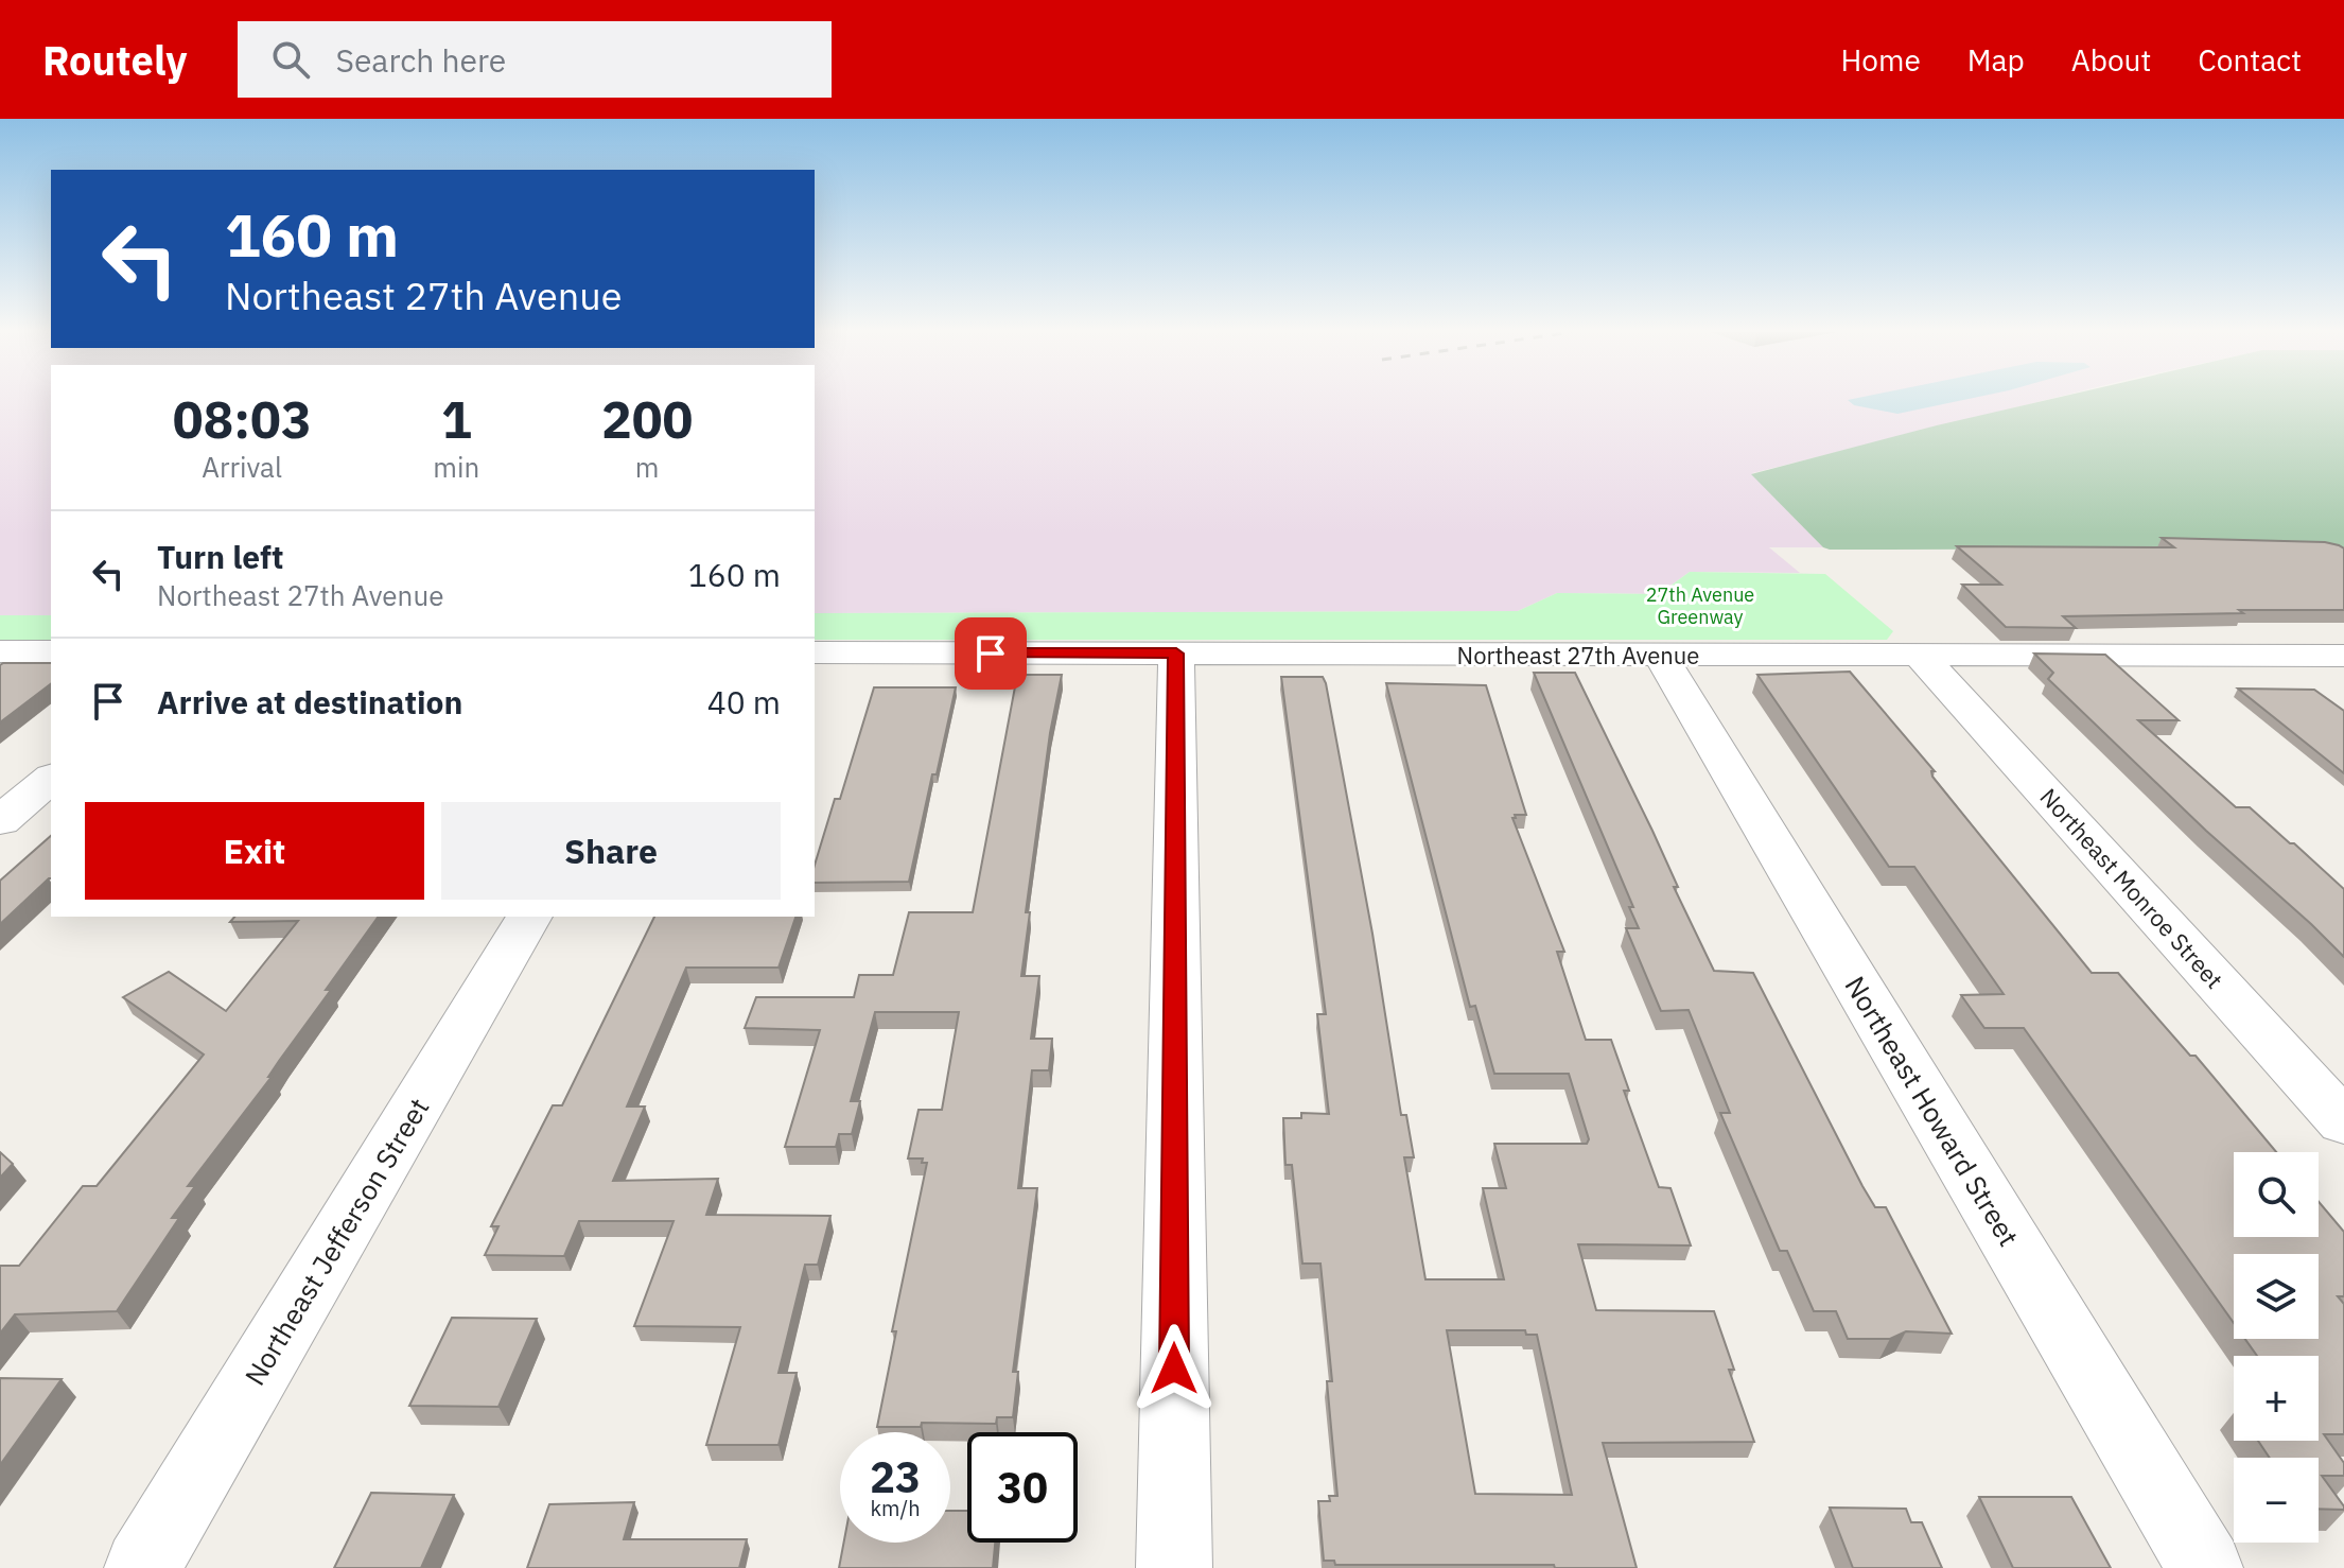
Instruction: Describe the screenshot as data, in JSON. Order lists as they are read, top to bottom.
{
  "streets": {
    "street": [
      "Northeast 27th Avenue",
      "Northeast Monroe Street",
      "Northeast Howard Street",
      "Northeast Jefferson Street"
    ]
  },
  "crossings": [
    ["Northeast 27th Avenue", "Northeast Monroe Street"],
    ["Northeast 27th Avenue", "Northeast Howard Street"]
  ],
  "parks": ["27th Avenue Greenway"],
  "page": {
    "header": "Routely",
    "search": "Search here",
    "nav": [
      "Home",
      "Map",
      "About",
      "Contact"
    ],
    "turn": ["160 m", "Northeast 27th Avenue"],
    "eta": [
      "08:03",
      "Arrival",
      "1",
      "min",
      "200",
      "m"
    ],
    "list": [
      {
        "name": "Turn left",
        "note": "Northeast 27th Avenue",
        "value": "160 m"
      },
      {
        "name": "Arrive at destination",
        "value": "40 m"
      }
    ],
    "buttons": ["Exit", "Share"],
    "map_buttons": ["+", "−"],
    "speed": "23 km/h",
    "limit": "30"
  }
}
